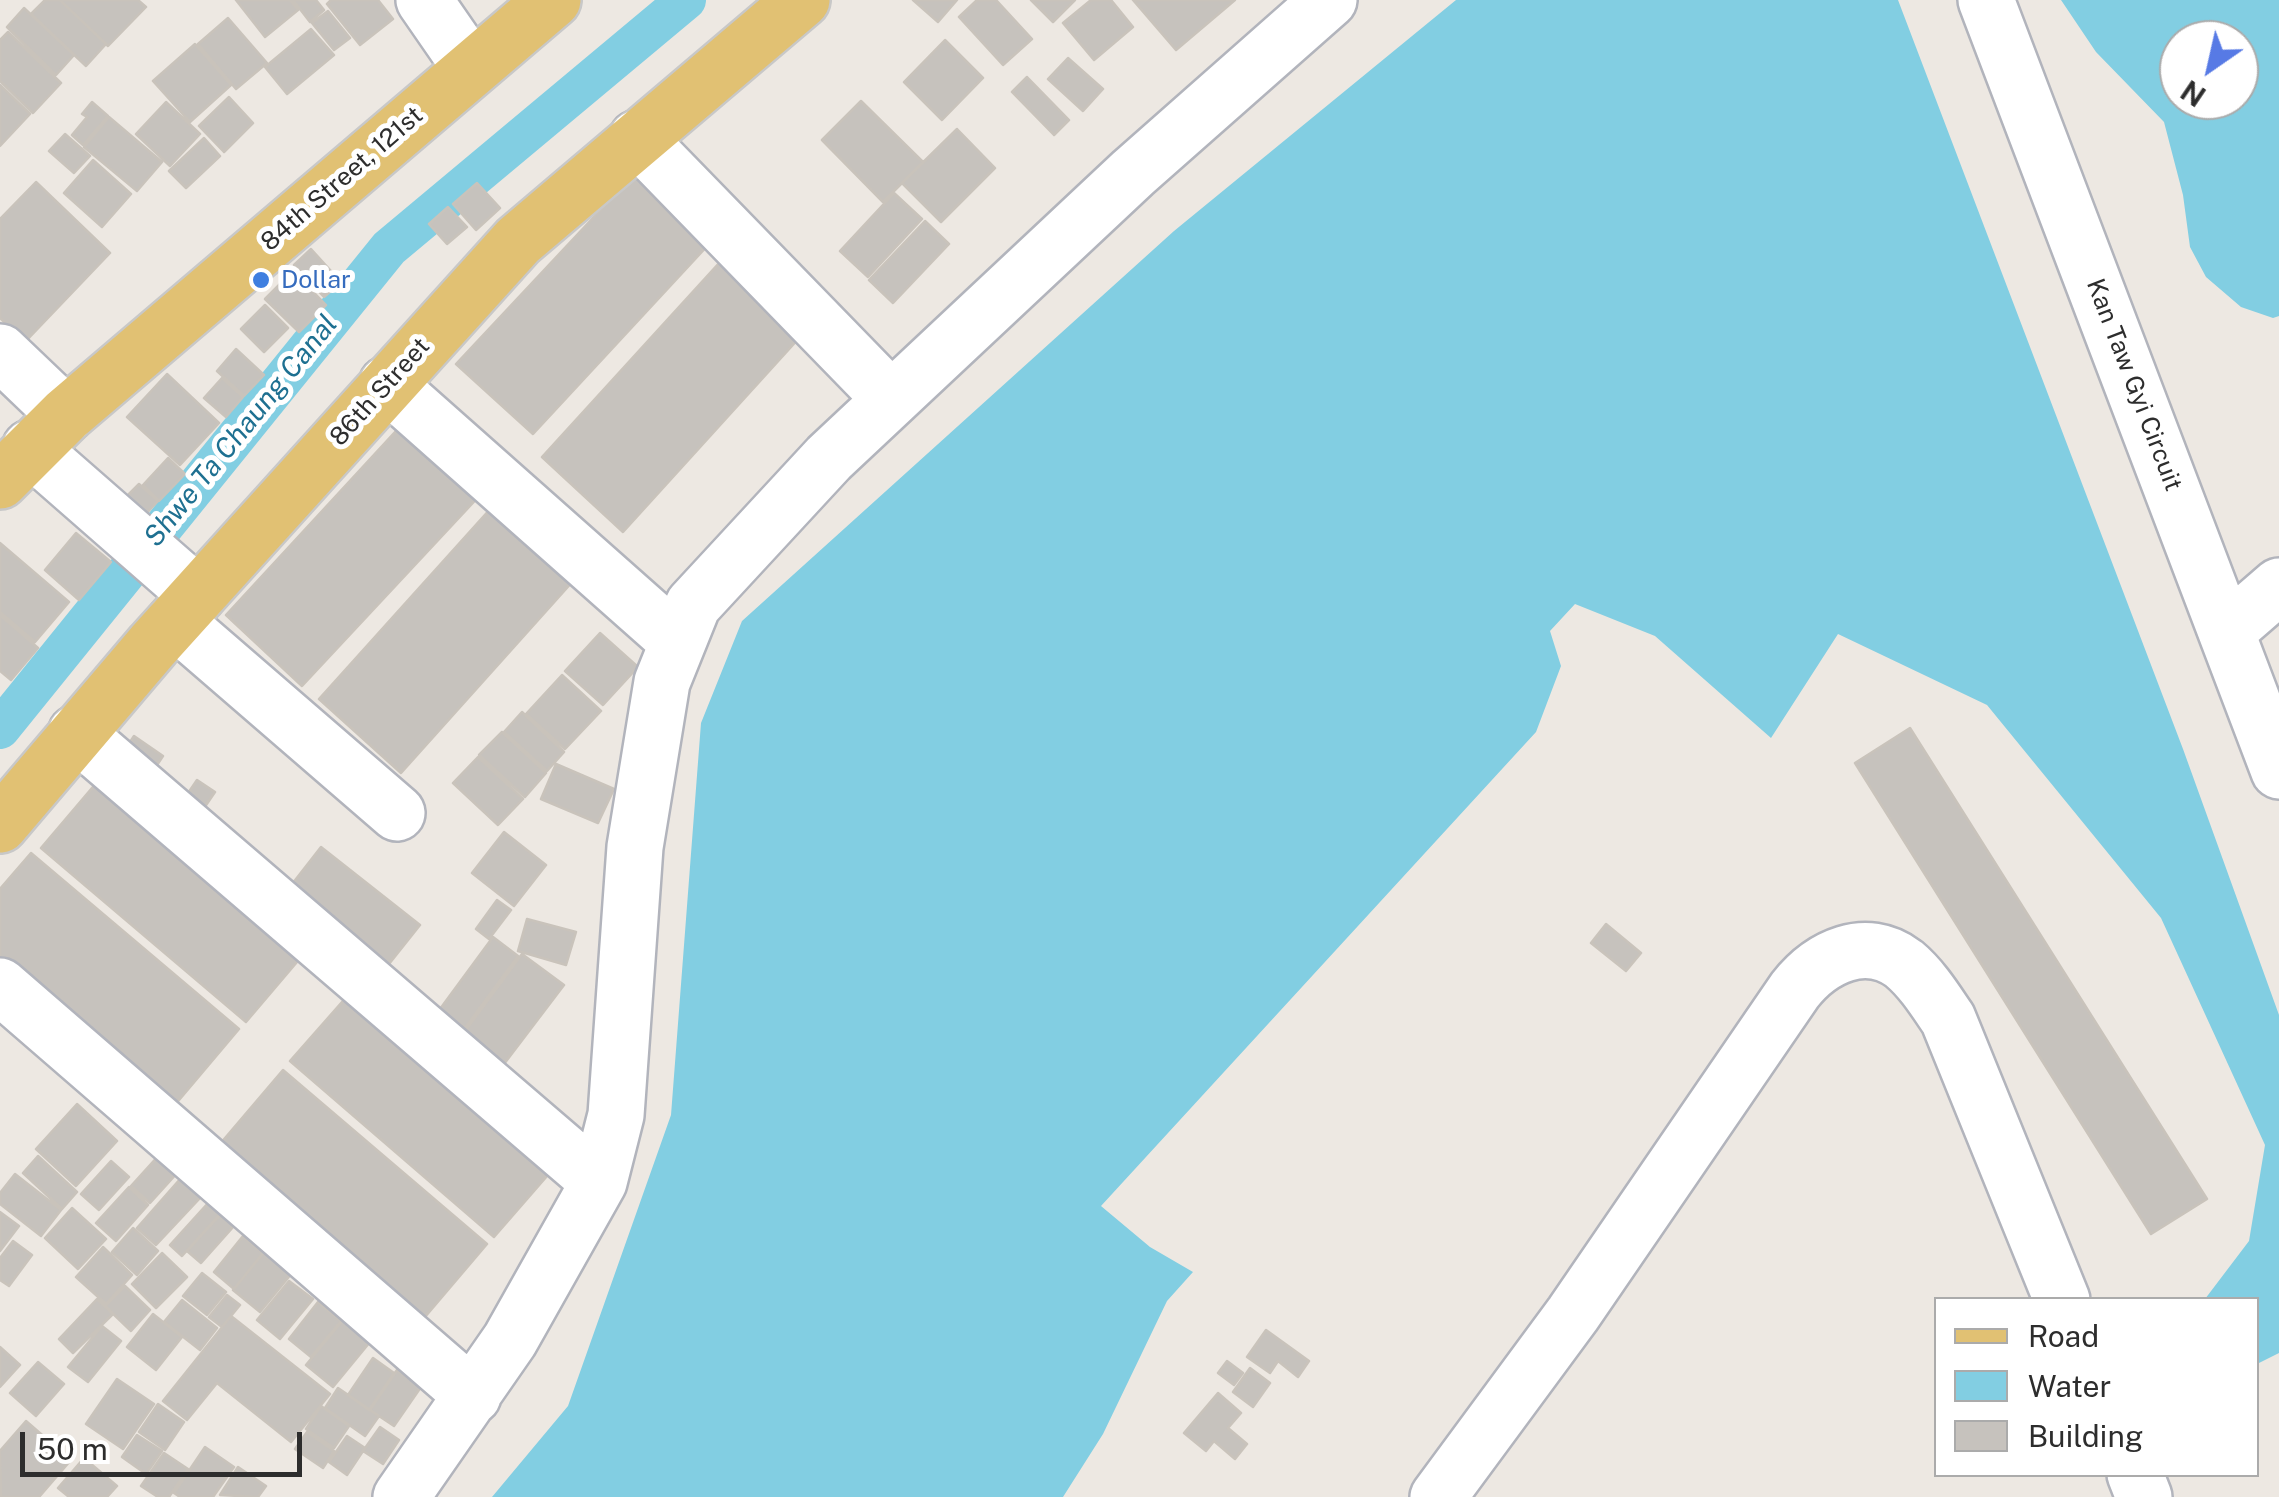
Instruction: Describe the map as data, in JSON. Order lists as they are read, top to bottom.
{
  "streets": {
    "main road": ["84th Street, 121st", "86th Street"],
    "street": ["Kan Taw Gyi Circuit"]
  },
  "water": ["Shwe Ta Chaung Canal"],
  "places": ["Dollar"],
  "legend": ["Road", "Water", "Building"],
  "scale_bar": "50 m",
  "north": "bottom left"
}
